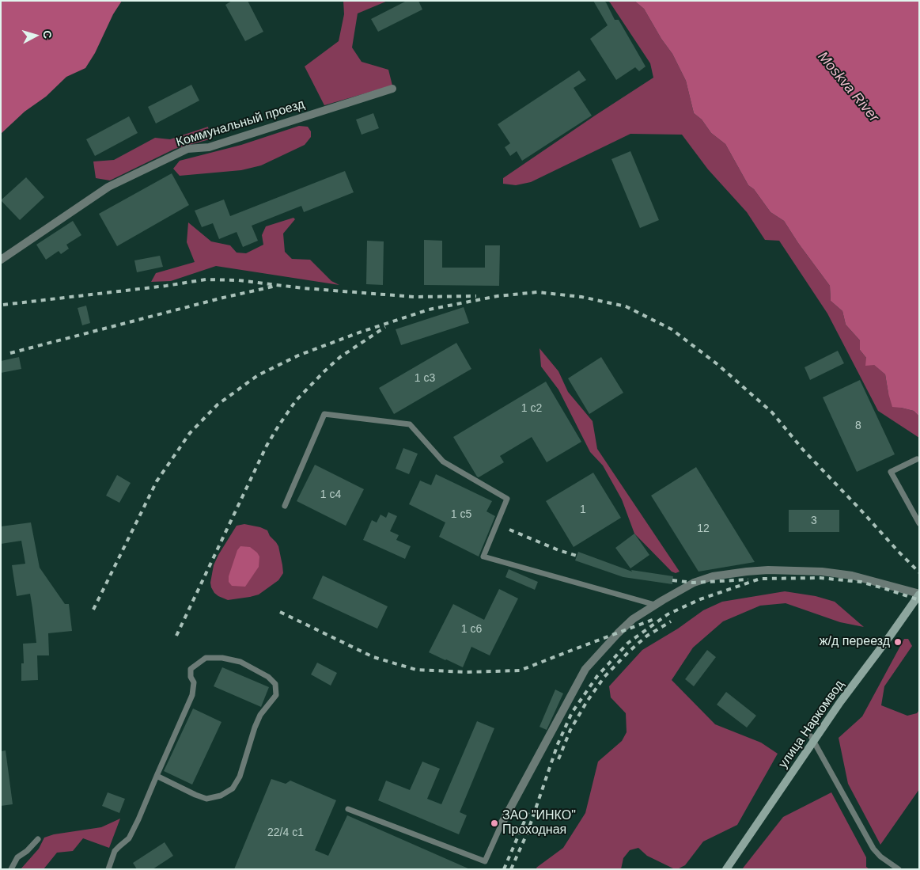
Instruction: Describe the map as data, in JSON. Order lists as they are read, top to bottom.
{
  "streets": {
    "street": ["Коммунальный проезд", "улица Наркомвод"]
  },
  "water": ["Moskva River"],
  "places": ["ж/д переезд", "ЗАО \"ИНКО\" Проходная"],
  "house_numbers": [
    "1 с3",
    "1 с2",
    "8",
    "1 с4",
    "1",
    "1 с5",
    "3",
    "12",
    "1 с6",
    "22/4 с1"
  ],
  "north": "right"
}
